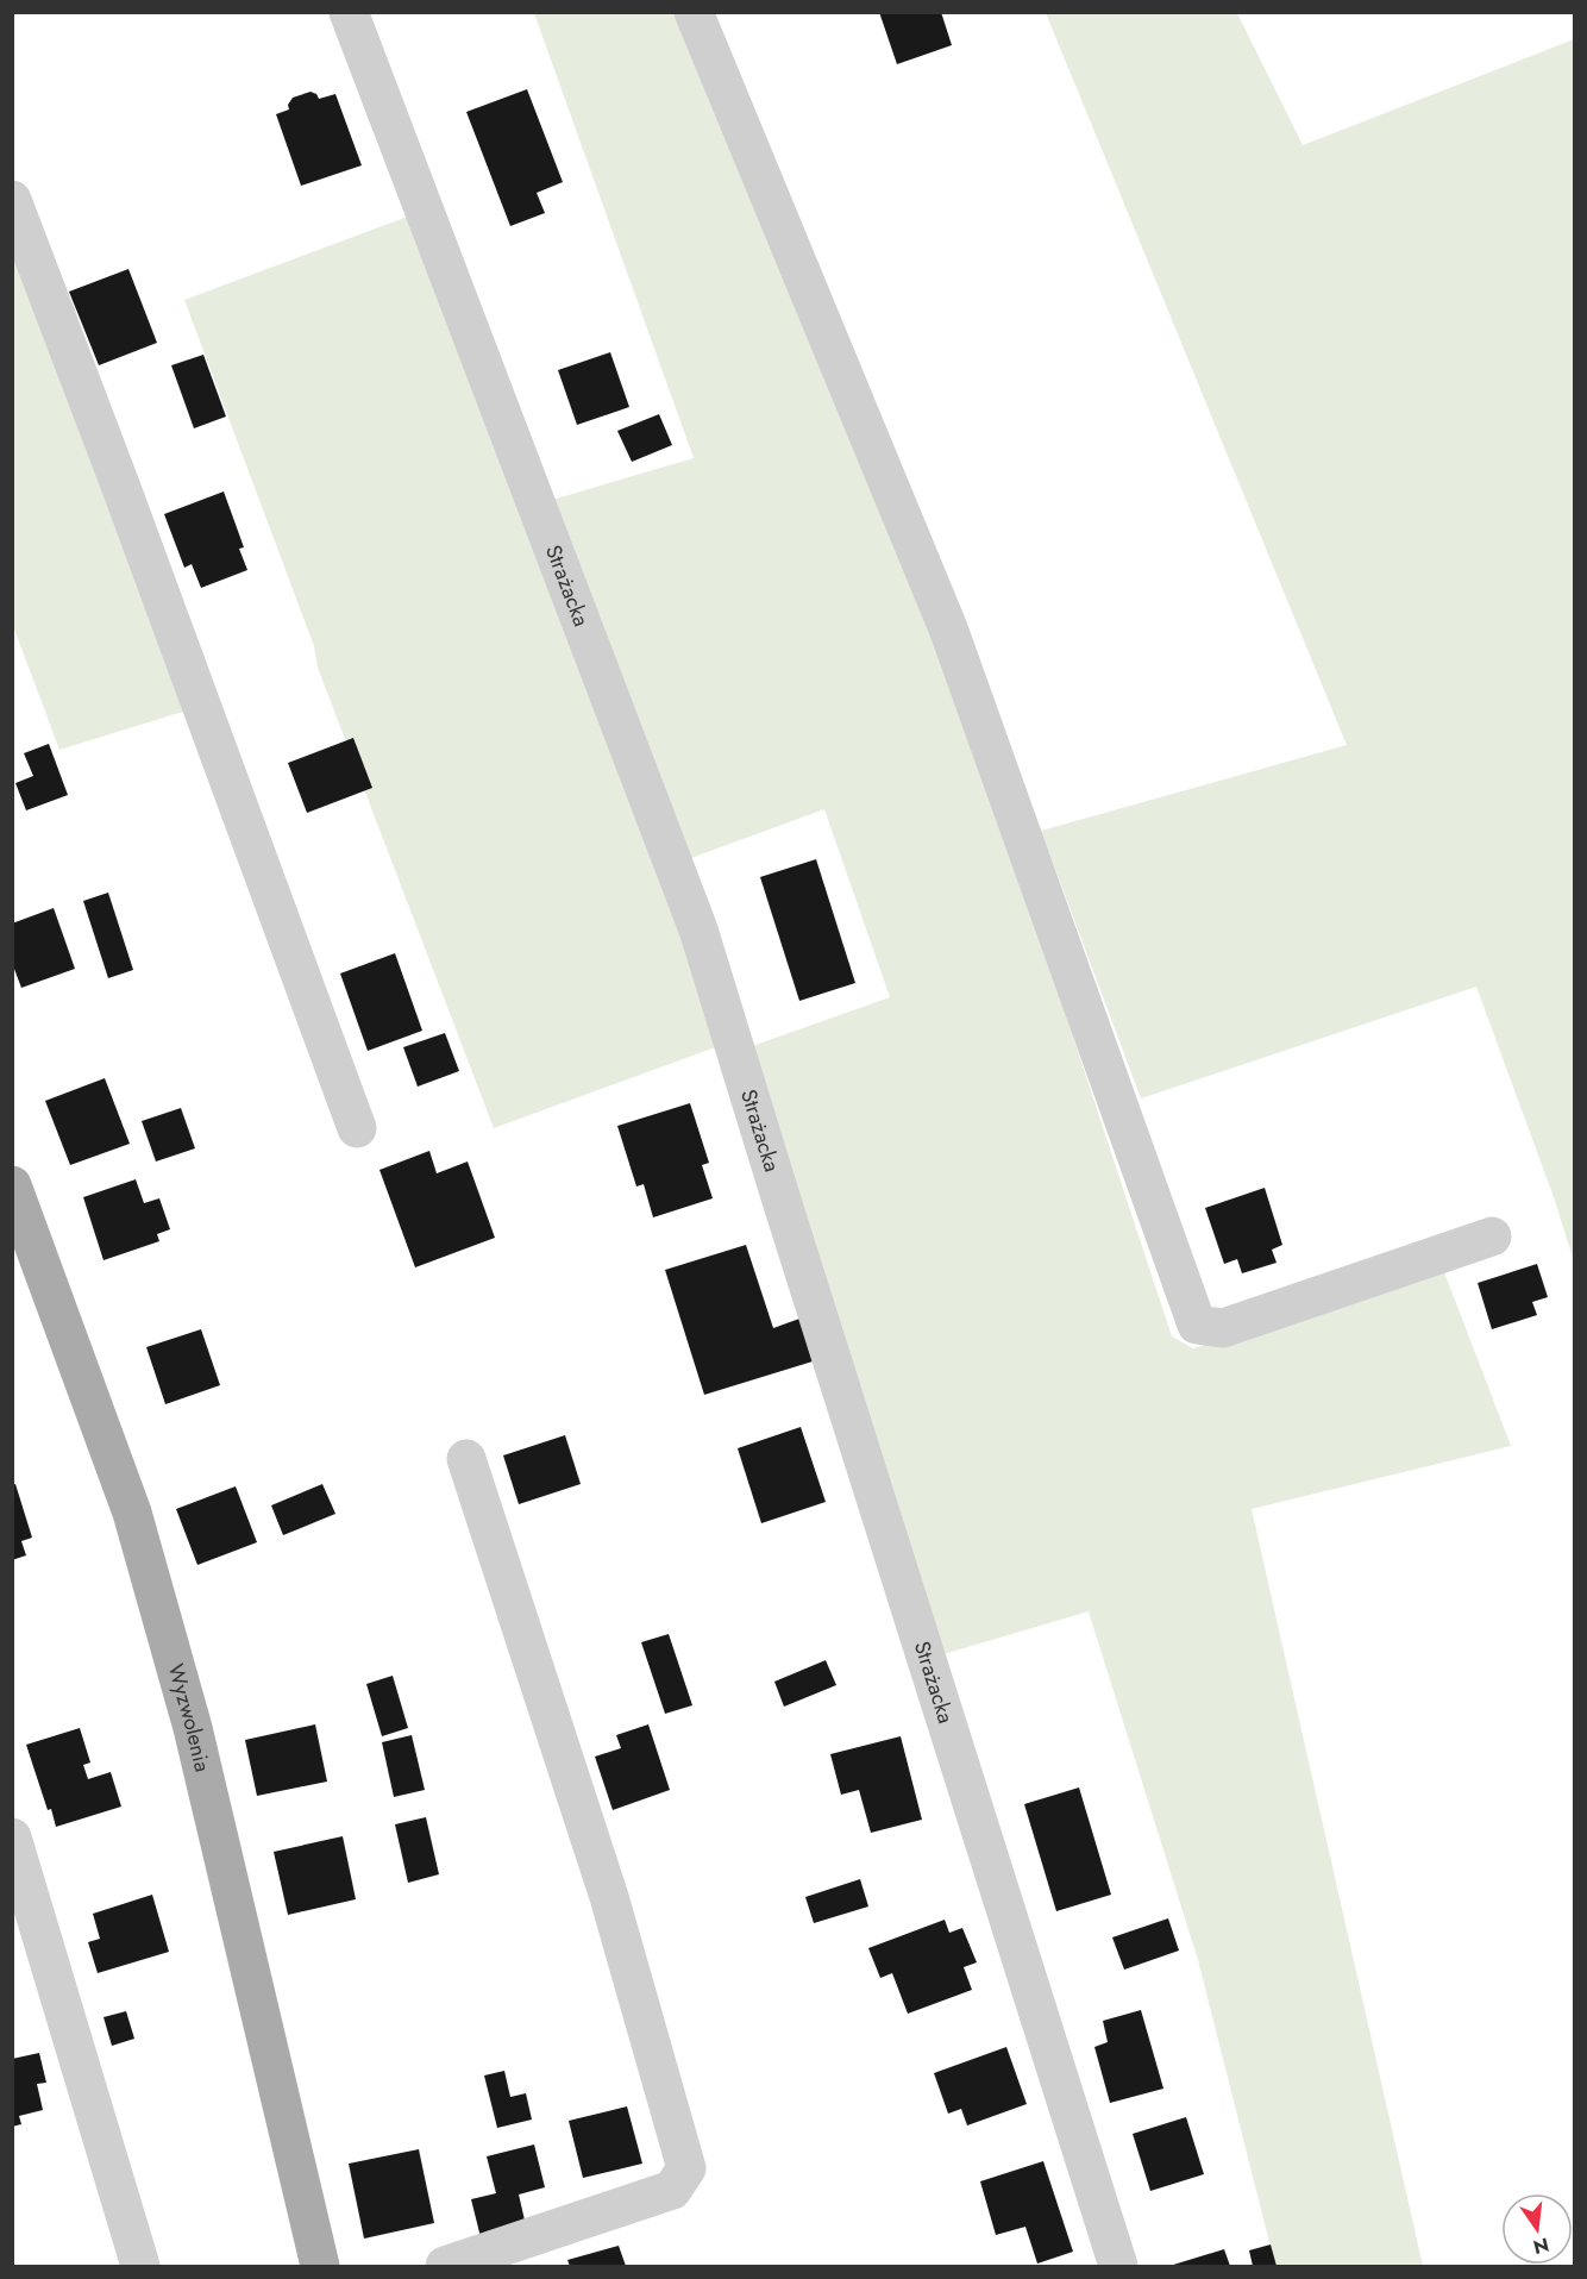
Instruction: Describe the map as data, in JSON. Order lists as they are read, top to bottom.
{
  "streets": {
    "main road": ["Wyzwolenia"],
    "street": ["Strażacka"]
  },
  "north": "bottom"
}
